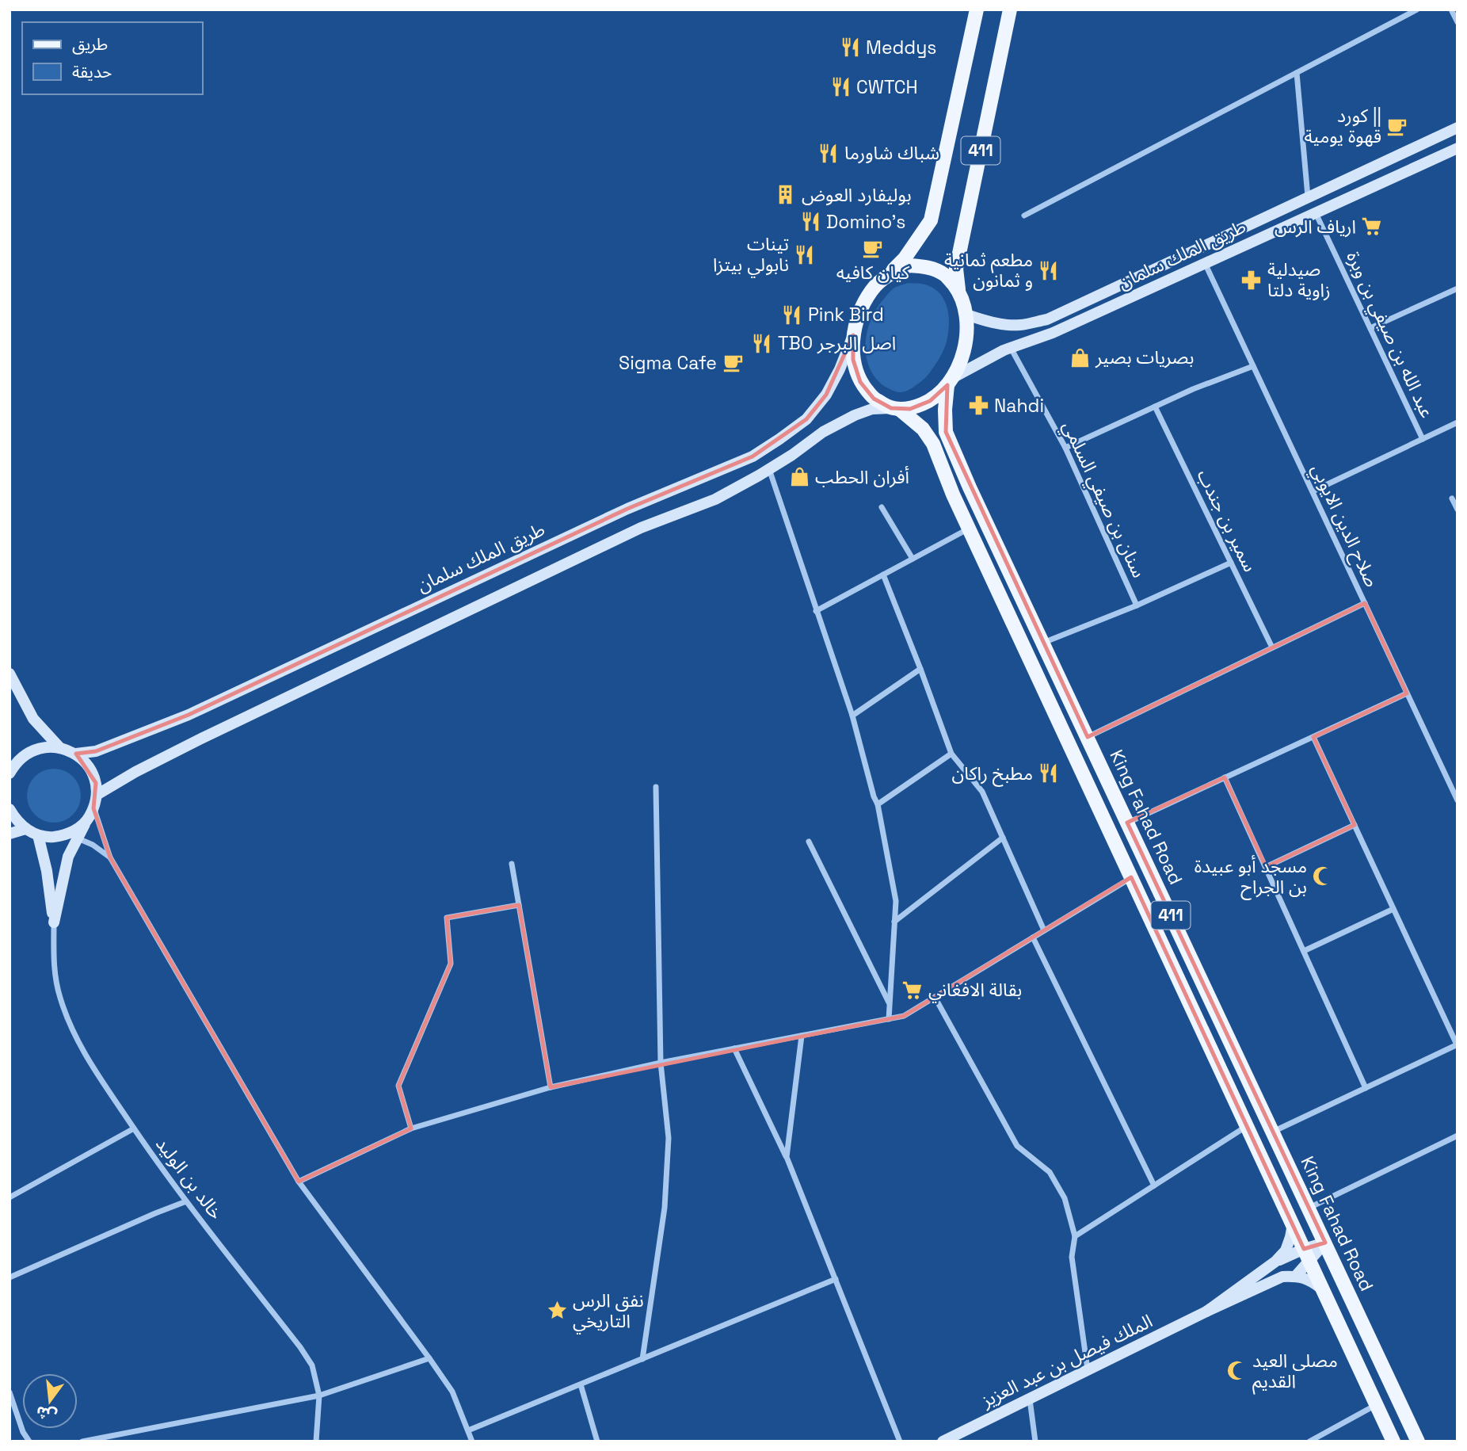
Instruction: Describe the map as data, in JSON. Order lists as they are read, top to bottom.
{
  "streets": {
    "main road": [
      "411",
      "طريق الملك سلمان",
      "King Fahad Road",
      "الملك فيصل بن عبد العزيز"
    ],
    "street": [
      "عبد الله بن صيفي بن وبرة",
      "سنان بن صيفي السلمي",
      "سمير بن جندب",
      "صلاح الدين الايوبي",
      "خالد بن الوليد"
    ]
  },
  "crossings": [
    ["411", "طريق الملك سلمان"],
    ["411", "King Fahad Road"],
    ["طريق الملك سلمان", "عبد الله بن صيفي بن وبرة"],
    ["طريق الملك سلمان", "سنان بن صيفي السلمي"],
    ["طريق الملك سلمان", "صلاح الدين الايوبي"],
    ["طريق الملك سلمان", "King Fahad Road"]
  ],
  "places": {
    "restaurant": [
      "Meddys",
      "CWTCH",
      "شباك شاورما",
      "Domino's",
      "تينات نابولي بيتزا",
      "مطعم ثمانية و ثمانون",
      "Pink Bird",
      "TBO اصل البرجر",
      "مطبخ راكان"
    ],
    "cafe": ["كورد || قهوة يومية", "كيان كافيه", "Sigma Cafe"],
    "building": ["بوليفارد العوض"],
    "supermarket": ["ارياف الرس", "بقالة الافغاني"],
    "pharmacy": ["صيدلية زاوية دلتا", "Nahdi"],
    "shop": ["بصريات بصير", "أفران الحطب"],
    "mosque": ["مسجد أبو عبيدة بن الجراح", "مصلى العيد القديم"],
    "place": ["نفق الرس التاريخي"]
  },
  "legend": ["طريق", "حديقة"],
  "north": "bottom"
}
